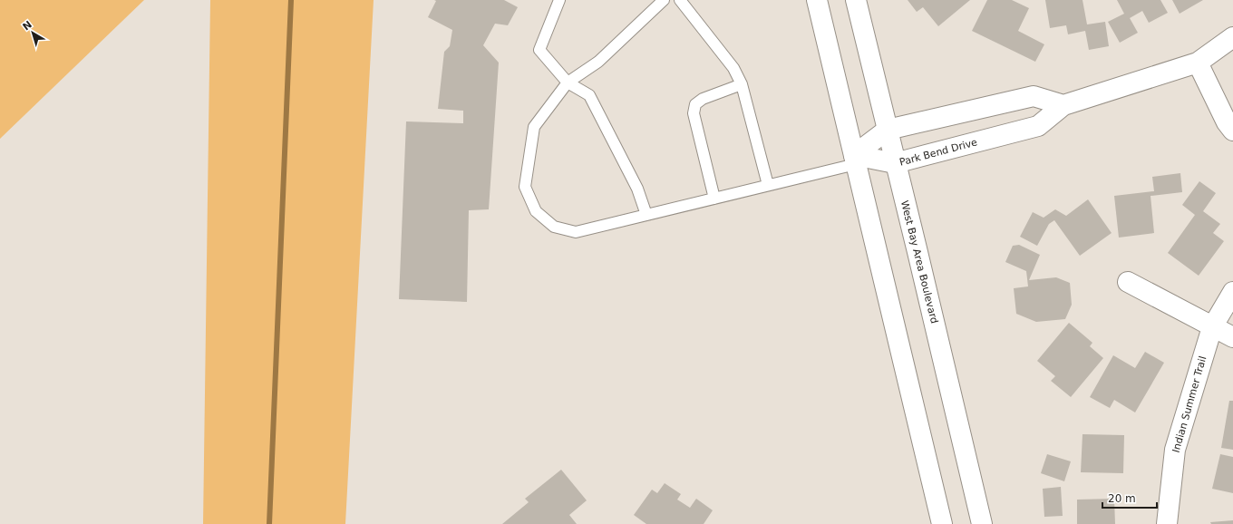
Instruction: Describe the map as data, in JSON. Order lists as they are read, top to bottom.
{
  "streets": {
    "street": ["Park Bend Drive", "West Bay Area Boulevard", "Indian Summer Trail"]
  },
  "crossings": [
    ["Park Bend Drive", "West Bay Area Boulevard"]
  ],
  "scale_bar": "20 m",
  "north": "top left"
}
